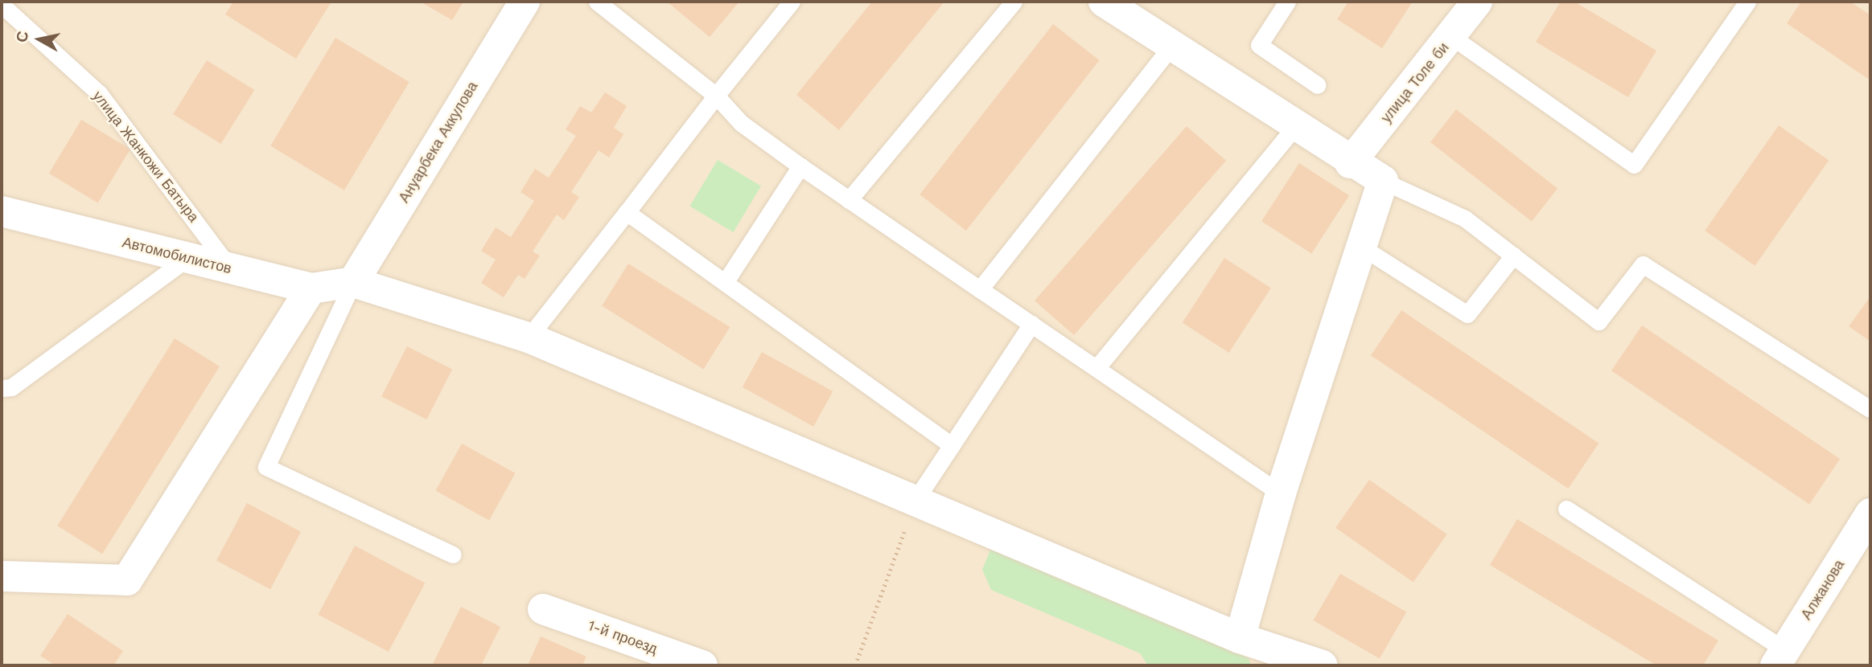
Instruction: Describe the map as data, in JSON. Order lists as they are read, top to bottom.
{
  "streets": {
    "street": [
      "улица Толе би",
      "Ануарбека Аккулова",
      "Автомобилистов",
      "Алжанова",
      "1-й проезд"
    ],
    "lane": ["улица Жанкожи Батыра"]
  },
  "crossings": [
    ["Ануарбека Аккулова", "Автомобилистов"],
    ["улица Жанкожи Батыра", "Автомобилистов"]
  ],
  "north": "left"
}
